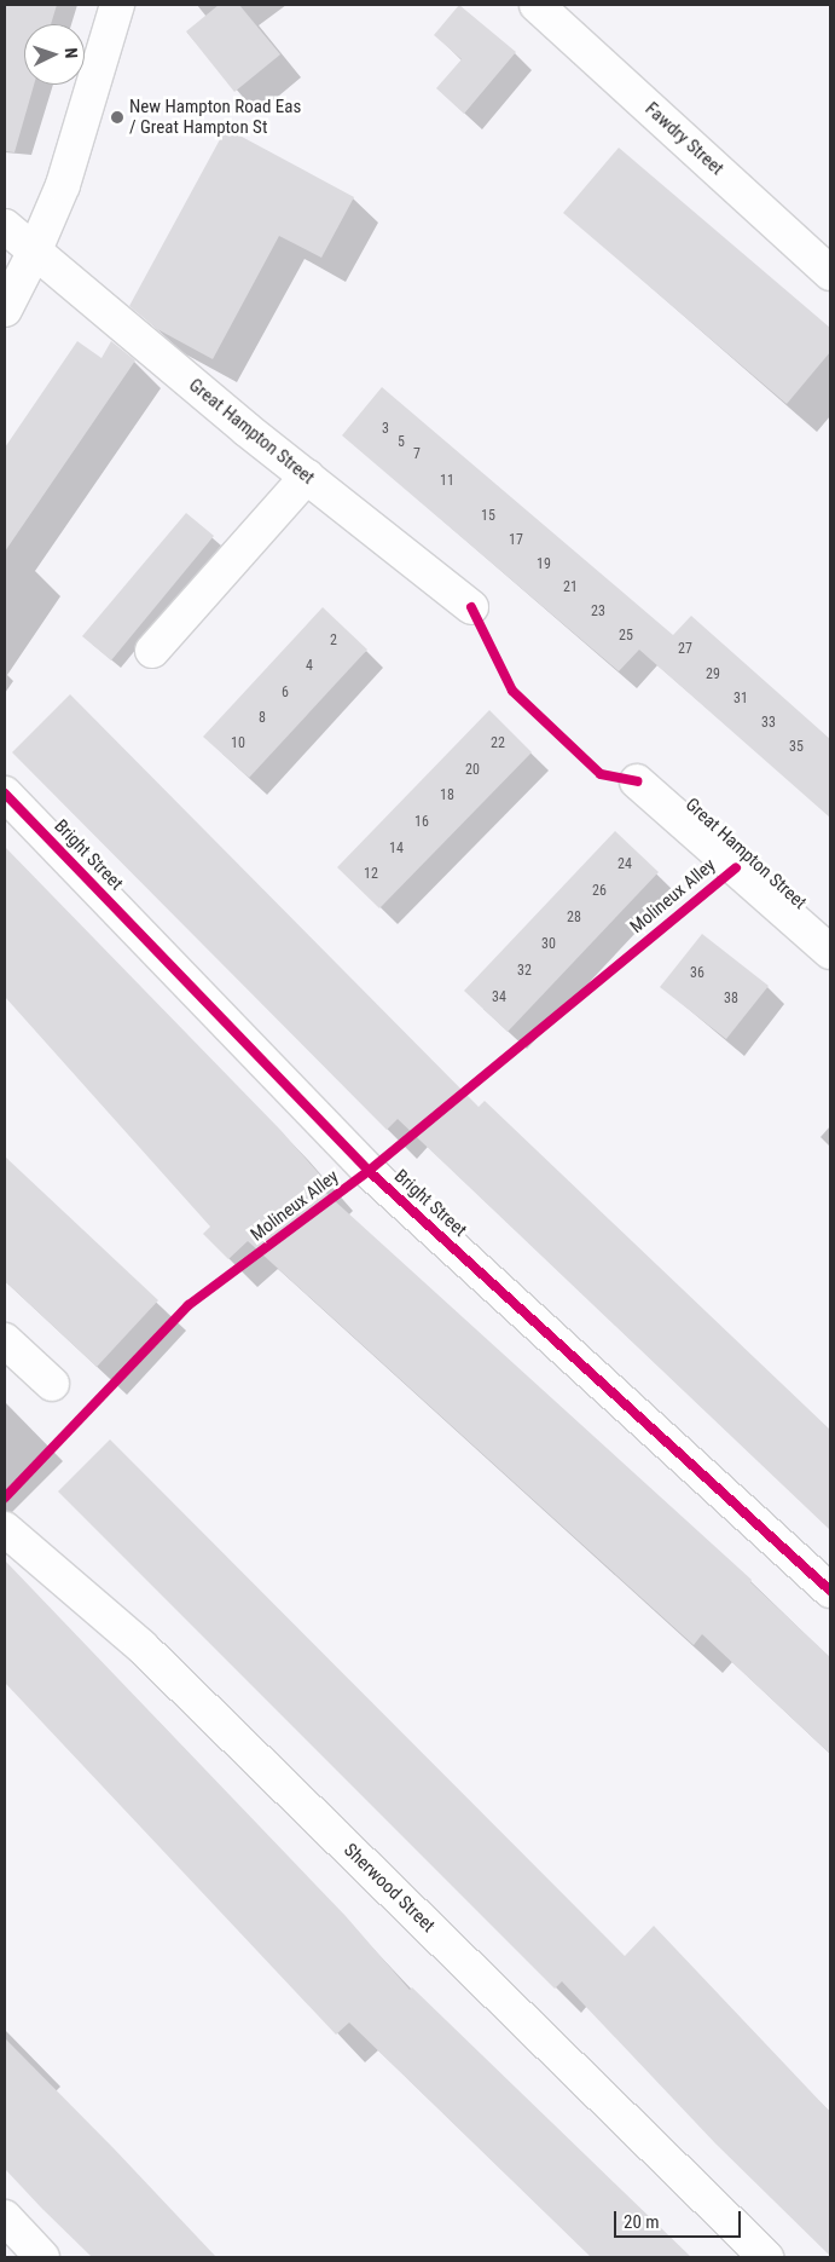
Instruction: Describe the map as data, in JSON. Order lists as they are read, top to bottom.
{
  "streets": {
    "street": [
      "Fawdry Street",
      "Great Hampton Street",
      "Bright Street",
      "Sherwood Street"
    ],
    "cycle path": ["Molineux Alley"]
  },
  "places": ["New Hampton Road Eas / Great Hampton St"],
  "house_numbers": [
    "3",
    "5",
    "7",
    "11",
    "15",
    "17",
    "19",
    "21",
    "23",
    "25",
    "2",
    "27",
    "4",
    "29",
    "6",
    "31",
    "8",
    "33",
    "10",
    "22",
    "35",
    "20",
    "18",
    "16",
    "14",
    "24",
    "12",
    "26",
    "28",
    "30",
    "32",
    "36",
    "34",
    "38"
  ],
  "scale_bar": "20 m",
  "north": "right"
}
